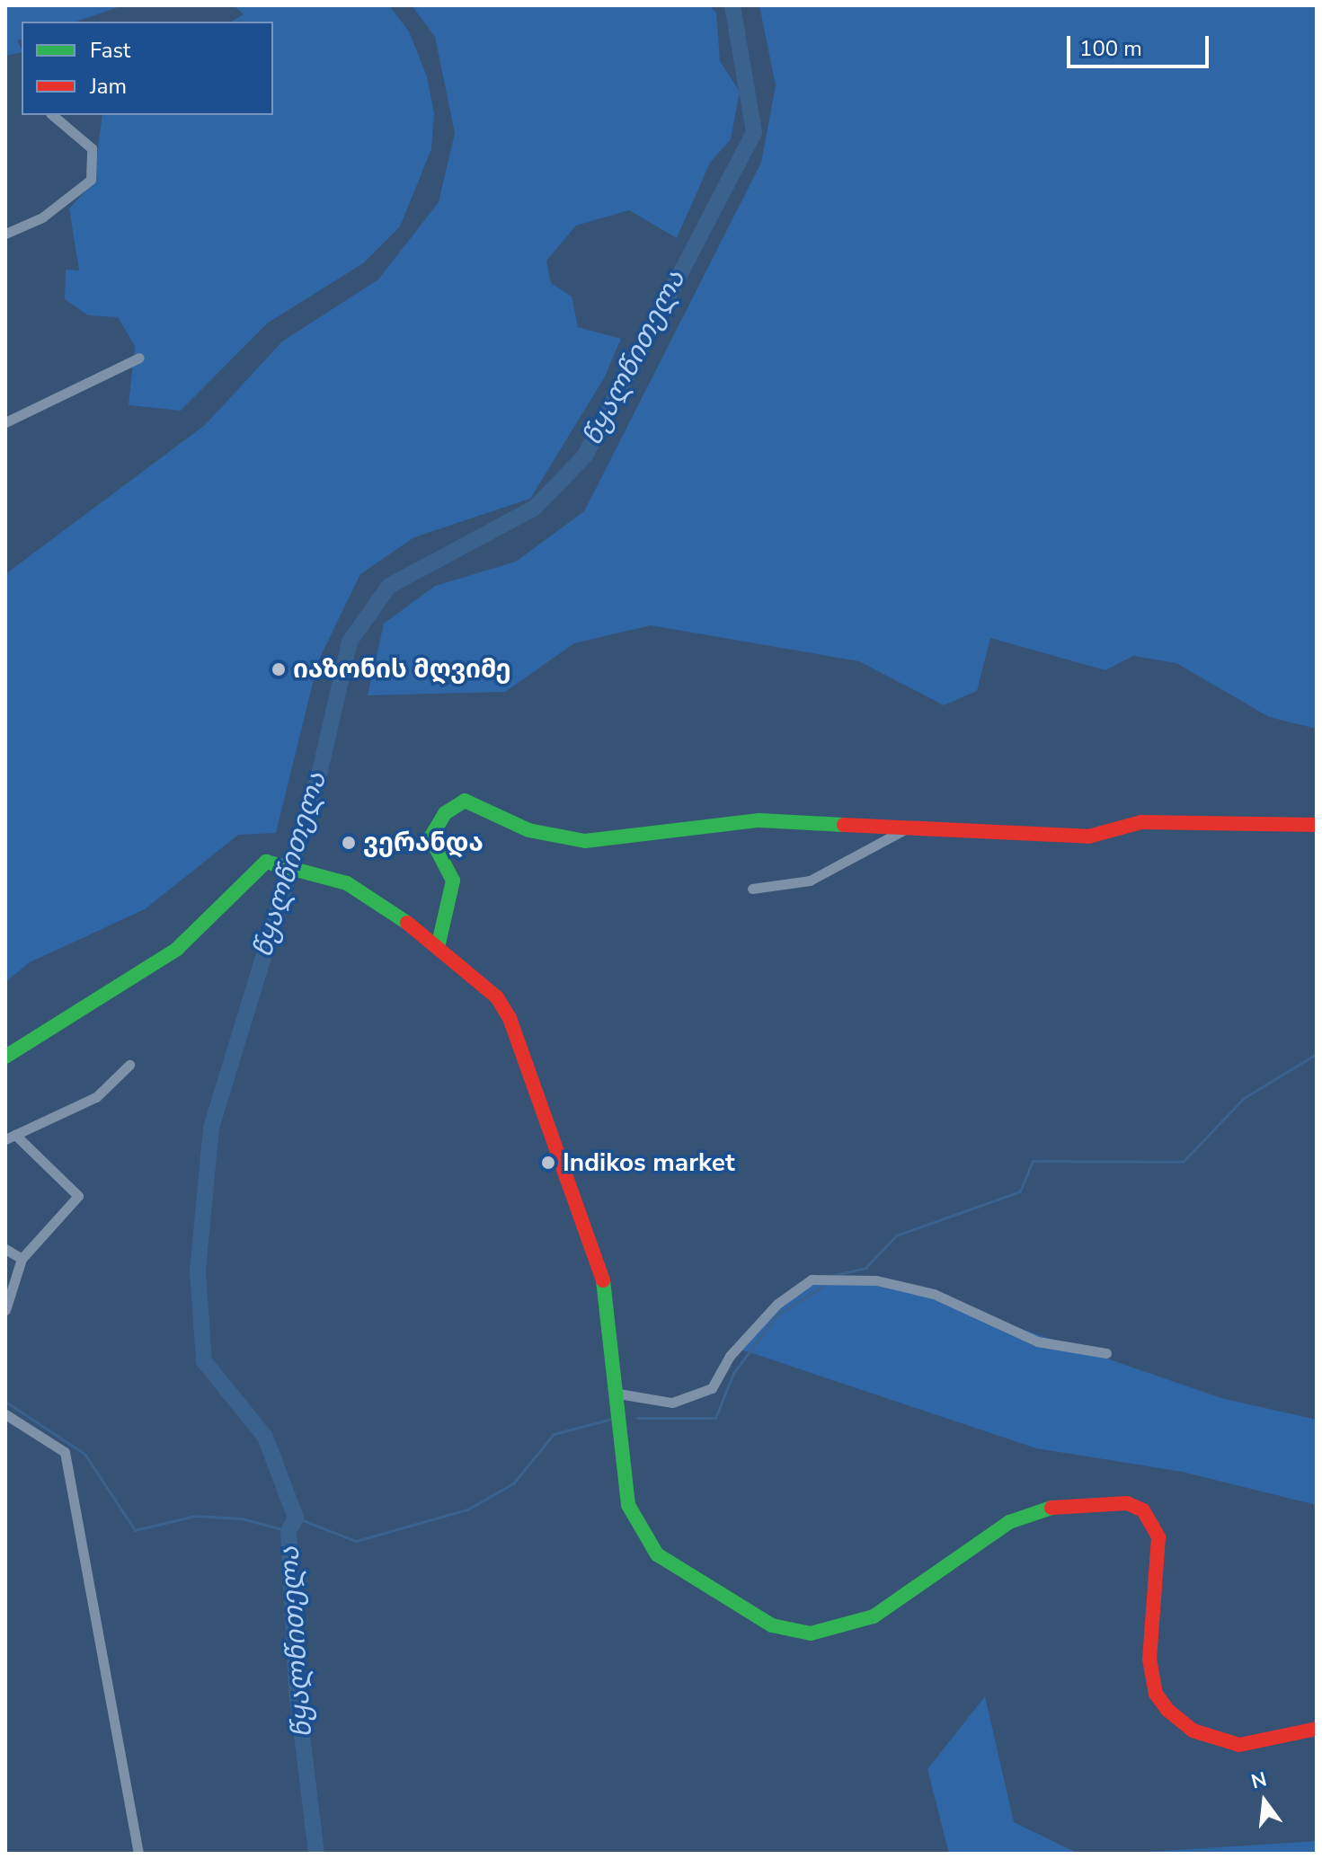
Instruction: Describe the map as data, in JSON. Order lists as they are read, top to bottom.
{
  "water": ["წყალწითელა"],
  "places": ["იაზონის მღვიმე", "ვერანდა", "Indikos market"],
  "legend": ["Fast", "Jam"],
  "scale_bar": "100 m",
  "north": "top"
}
